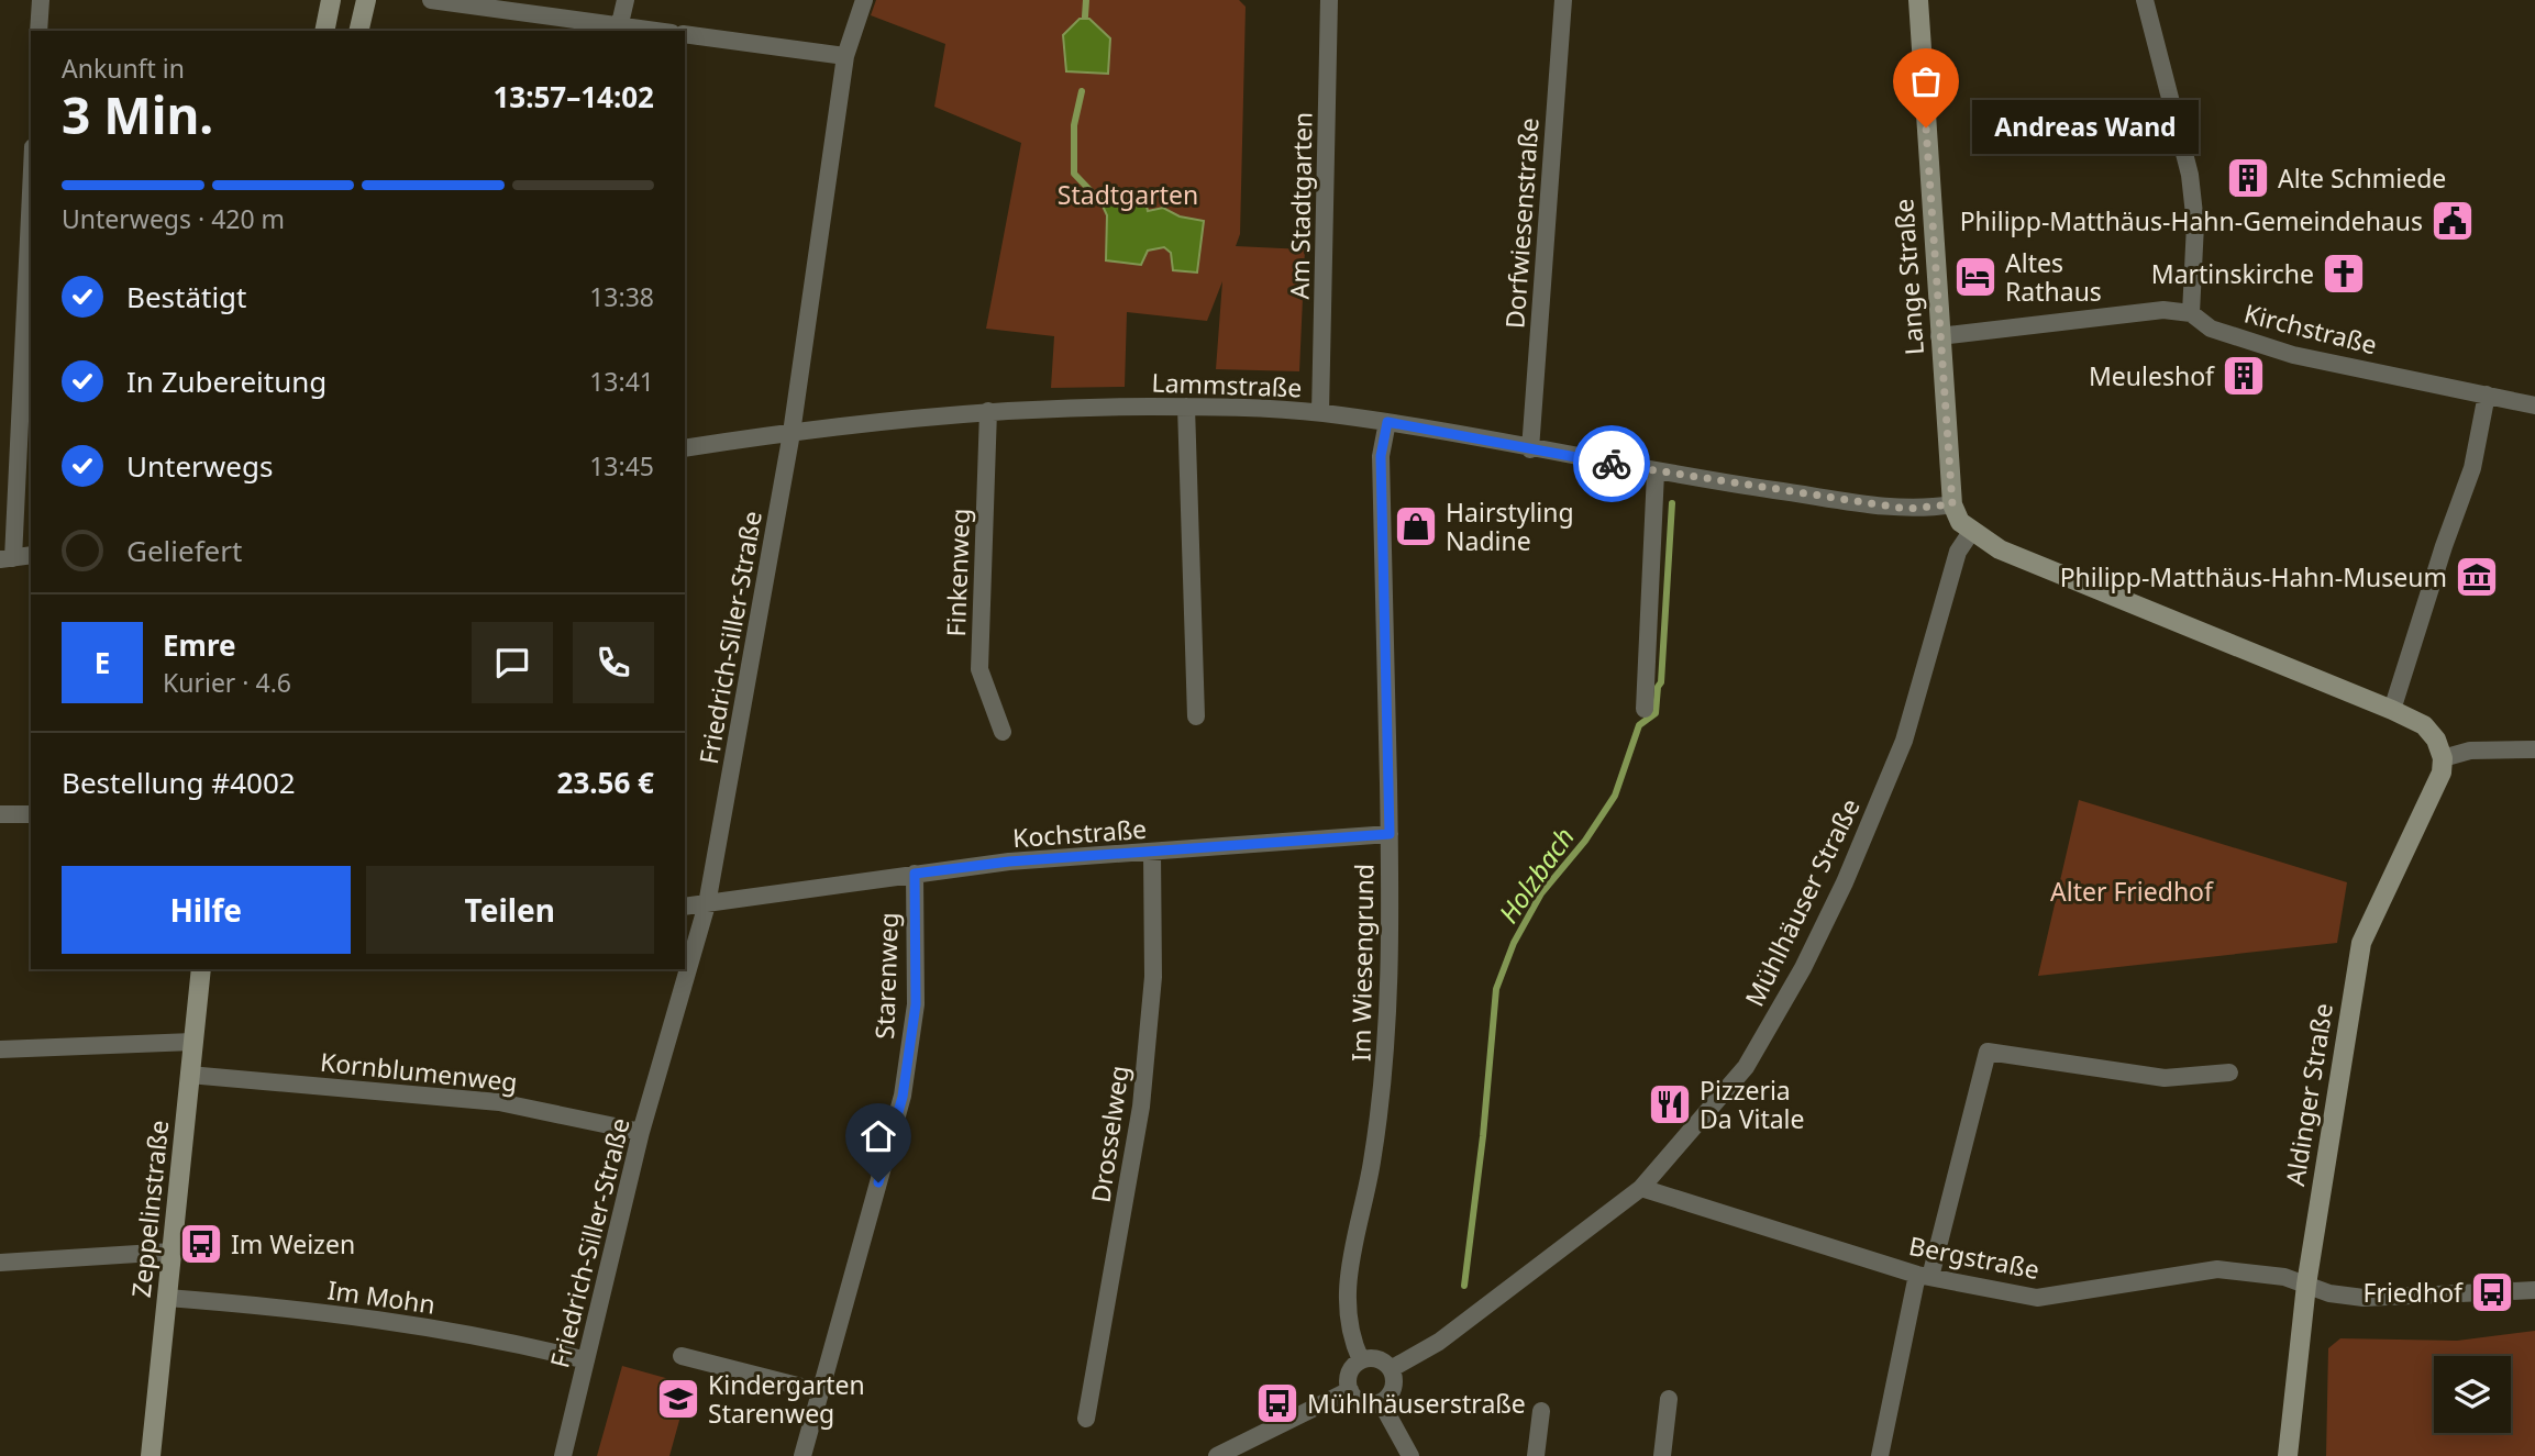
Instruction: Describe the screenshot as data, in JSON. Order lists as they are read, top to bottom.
{
  "streets": {
    "main road": ["Lange Straße", "Aldinger Straße", "Zeppelinstraße"],
    "street": [
      "Am Stadtgarten",
      "Dorfwiesenstraße",
      "Kirchstraße",
      "Lammstraße",
      "Finkenweg",
      "Friedrich-Siller-Straße",
      "Kochstraße",
      "Mühlhäuser Straße",
      "Im Wiesengrund",
      "Starenweg",
      "Kornblumenweg",
      "Drosselweg",
      "Bergstraße",
      "Im Mohn"
    ]
  },
  "crossings": [
    ["Am Stadtgarten", "Lammstraße"],
    ["Dorfwiesenstraße", "Lammstraße"],
    ["Lange Straße", "Kirchstraße"],
    ["Lange Straße", "Lammstraße"],
    ["Lammstraße", "Finkenweg"],
    ["Lammstraße", "Friedrich-Siller-Straße"],
    ["Lammstraße", "Im Wiesengrund"],
    ["Friedrich-Siller-Straße", "Kochstraße"],
    ["Friedrich-Siller-Straße", "Kornblumenweg"],
    ["Friedrich-Siller-Straße", "Im Mohn"],
    ["Kochstraße", "Im Wiesengrund"],
    ["Kochstraße", "Starenweg"],
    ["Kochstraße", "Drosselweg"],
    ["Mühlhäuser Straße", "Im Wiesengrund"],
    ["Mühlhäuser Straße", "Bergstraße"],
    ["Kornblumenweg", "Zeppelinstraße"],
    ["Aldinger Straße", "Bergstraße"],
    ["Zeppelinstraße", "Im Mohn"]
  ],
  "water": ["Holzbach"],
  "parks": ["Stadtgarten", "Alter Friedhof"],
  "places": {
    "other": ["Andreas Wand"],
    "building": ["Alte Schmiede", "Meuleshof"],
    "public building": ["Philipp-Matthäus-Hahn-Gemeindehaus"],
    "church": ["Martinskirche"],
    "hotel": ["Altes Rathaus"],
    "shop": ["Hairstyling Nadine"],
    "museum": ["Philipp-Matthäus-Hahn-Museum"],
    "restaurant": ["Pizzeria Da Vitale"],
    "bus stop": ["Im Weizen", "Friedhof", "Mühlhäuserstraße"],
    "school or university": ["Kindergarten Starenweg"]
  },
  "page": {
    "heading": ["3 Min.", "Ankunft in", "13:57–14:02"],
    "panel": [
      "Emre",
      "Kurier · 4.6",
      "Bestellung #4002",
      "23.56 €"
    ],
    "bubble": "Andreas Wand",
    "bar": "Unterwegs · 420 m",
    "list": [
      ["Bestätigt", "13:38"],
      ["In Zubereitung", "13:41"],
      ["Unterwegs", "13:45"],
      "Geliefert"
    ],
    "round": "E",
    "buttons": ["Hilfe", "Teilen"]
  }
}
